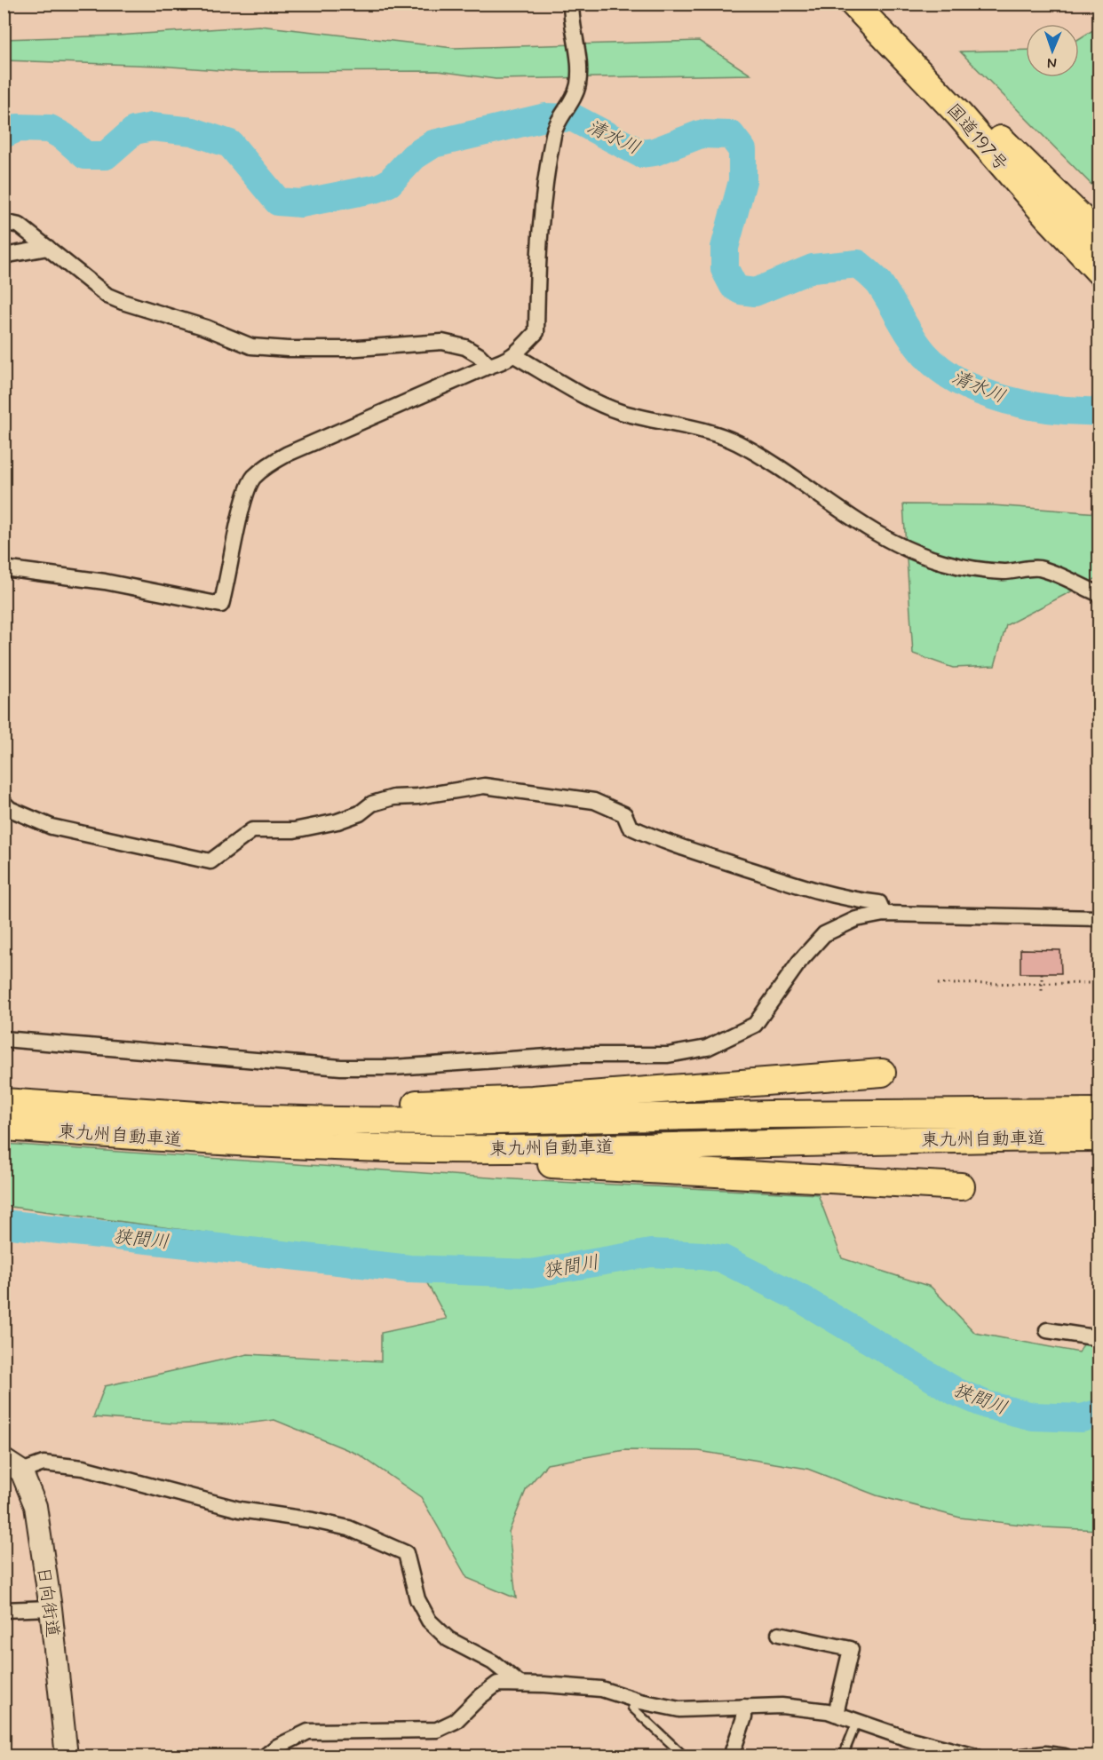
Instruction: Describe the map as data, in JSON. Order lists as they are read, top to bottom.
{
  "streets": {
    "highway": ["国道197号", "東九州自動車道"],
    "street": ["日向街道"]
  },
  "water": ["清水川", "狭間川"],
  "north": "bottom"
}
